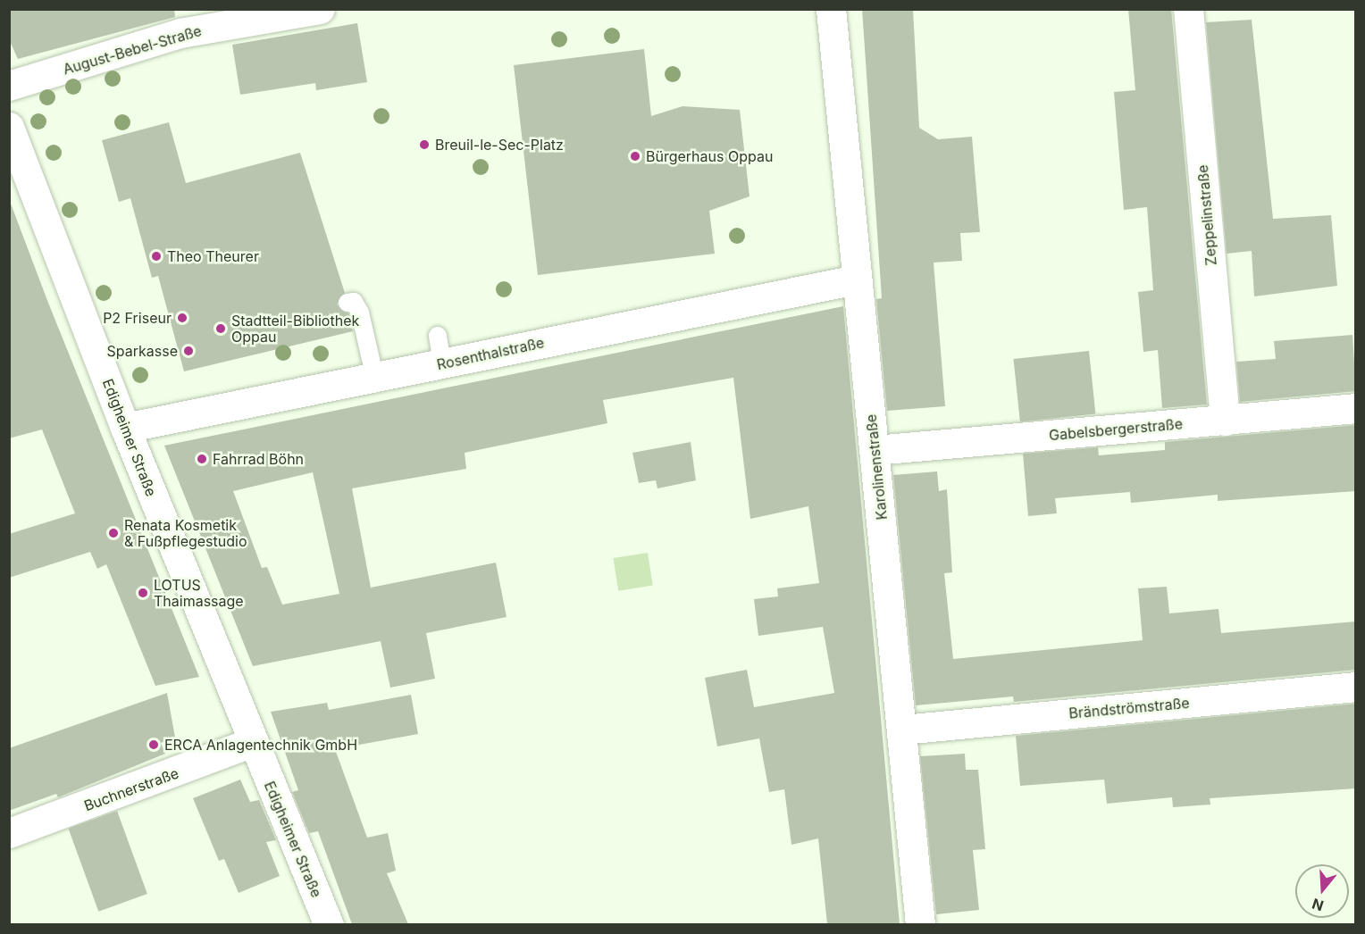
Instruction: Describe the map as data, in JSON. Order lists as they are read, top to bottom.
{
  "streets": {
    "street": [
      "August-Bebel-Straße",
      "Zeppelinstraße",
      "Rosenthalstraße",
      "Gabelsbergerstraße",
      "Edigheimer Straße",
      "Karolinenstraße",
      "Brändströmstraße",
      "Buchnerstraße"
    ]
  },
  "crossings": [
    ["Zeppelinstraße", "Gabelsbergerstraße"],
    ["Rosenthalstraße", "Edigheimer Straße"],
    ["Rosenthalstraße", "Karolinenstraße"],
    ["Gabelsbergerstraße", "Karolinenstraße"],
    ["Edigheimer Straße", "Buchnerstraße"],
    ["Karolinenstraße", "Brändströmstraße"]
  ],
  "places": [
    "Breuil-le-Sec-Platz",
    "Bürgerhaus Oppau",
    "Theo Theurer",
    "P2 Friseur",
    "Stadtteil-Bibliothek Oppau",
    "Sparkasse",
    "Fahrrad Böhn",
    "Renata Kosmetik & Fußpflegestudio",
    "LOTUS Thaimassage",
    "ERCA Anlagentechnik GmbH"
  ],
  "north": "bottom"
}
